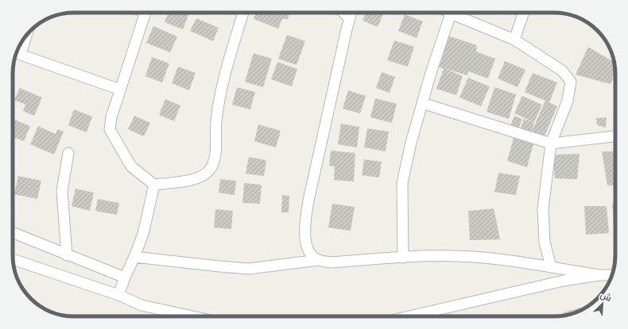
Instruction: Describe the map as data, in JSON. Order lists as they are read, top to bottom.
{
  "north": "top right"
}
